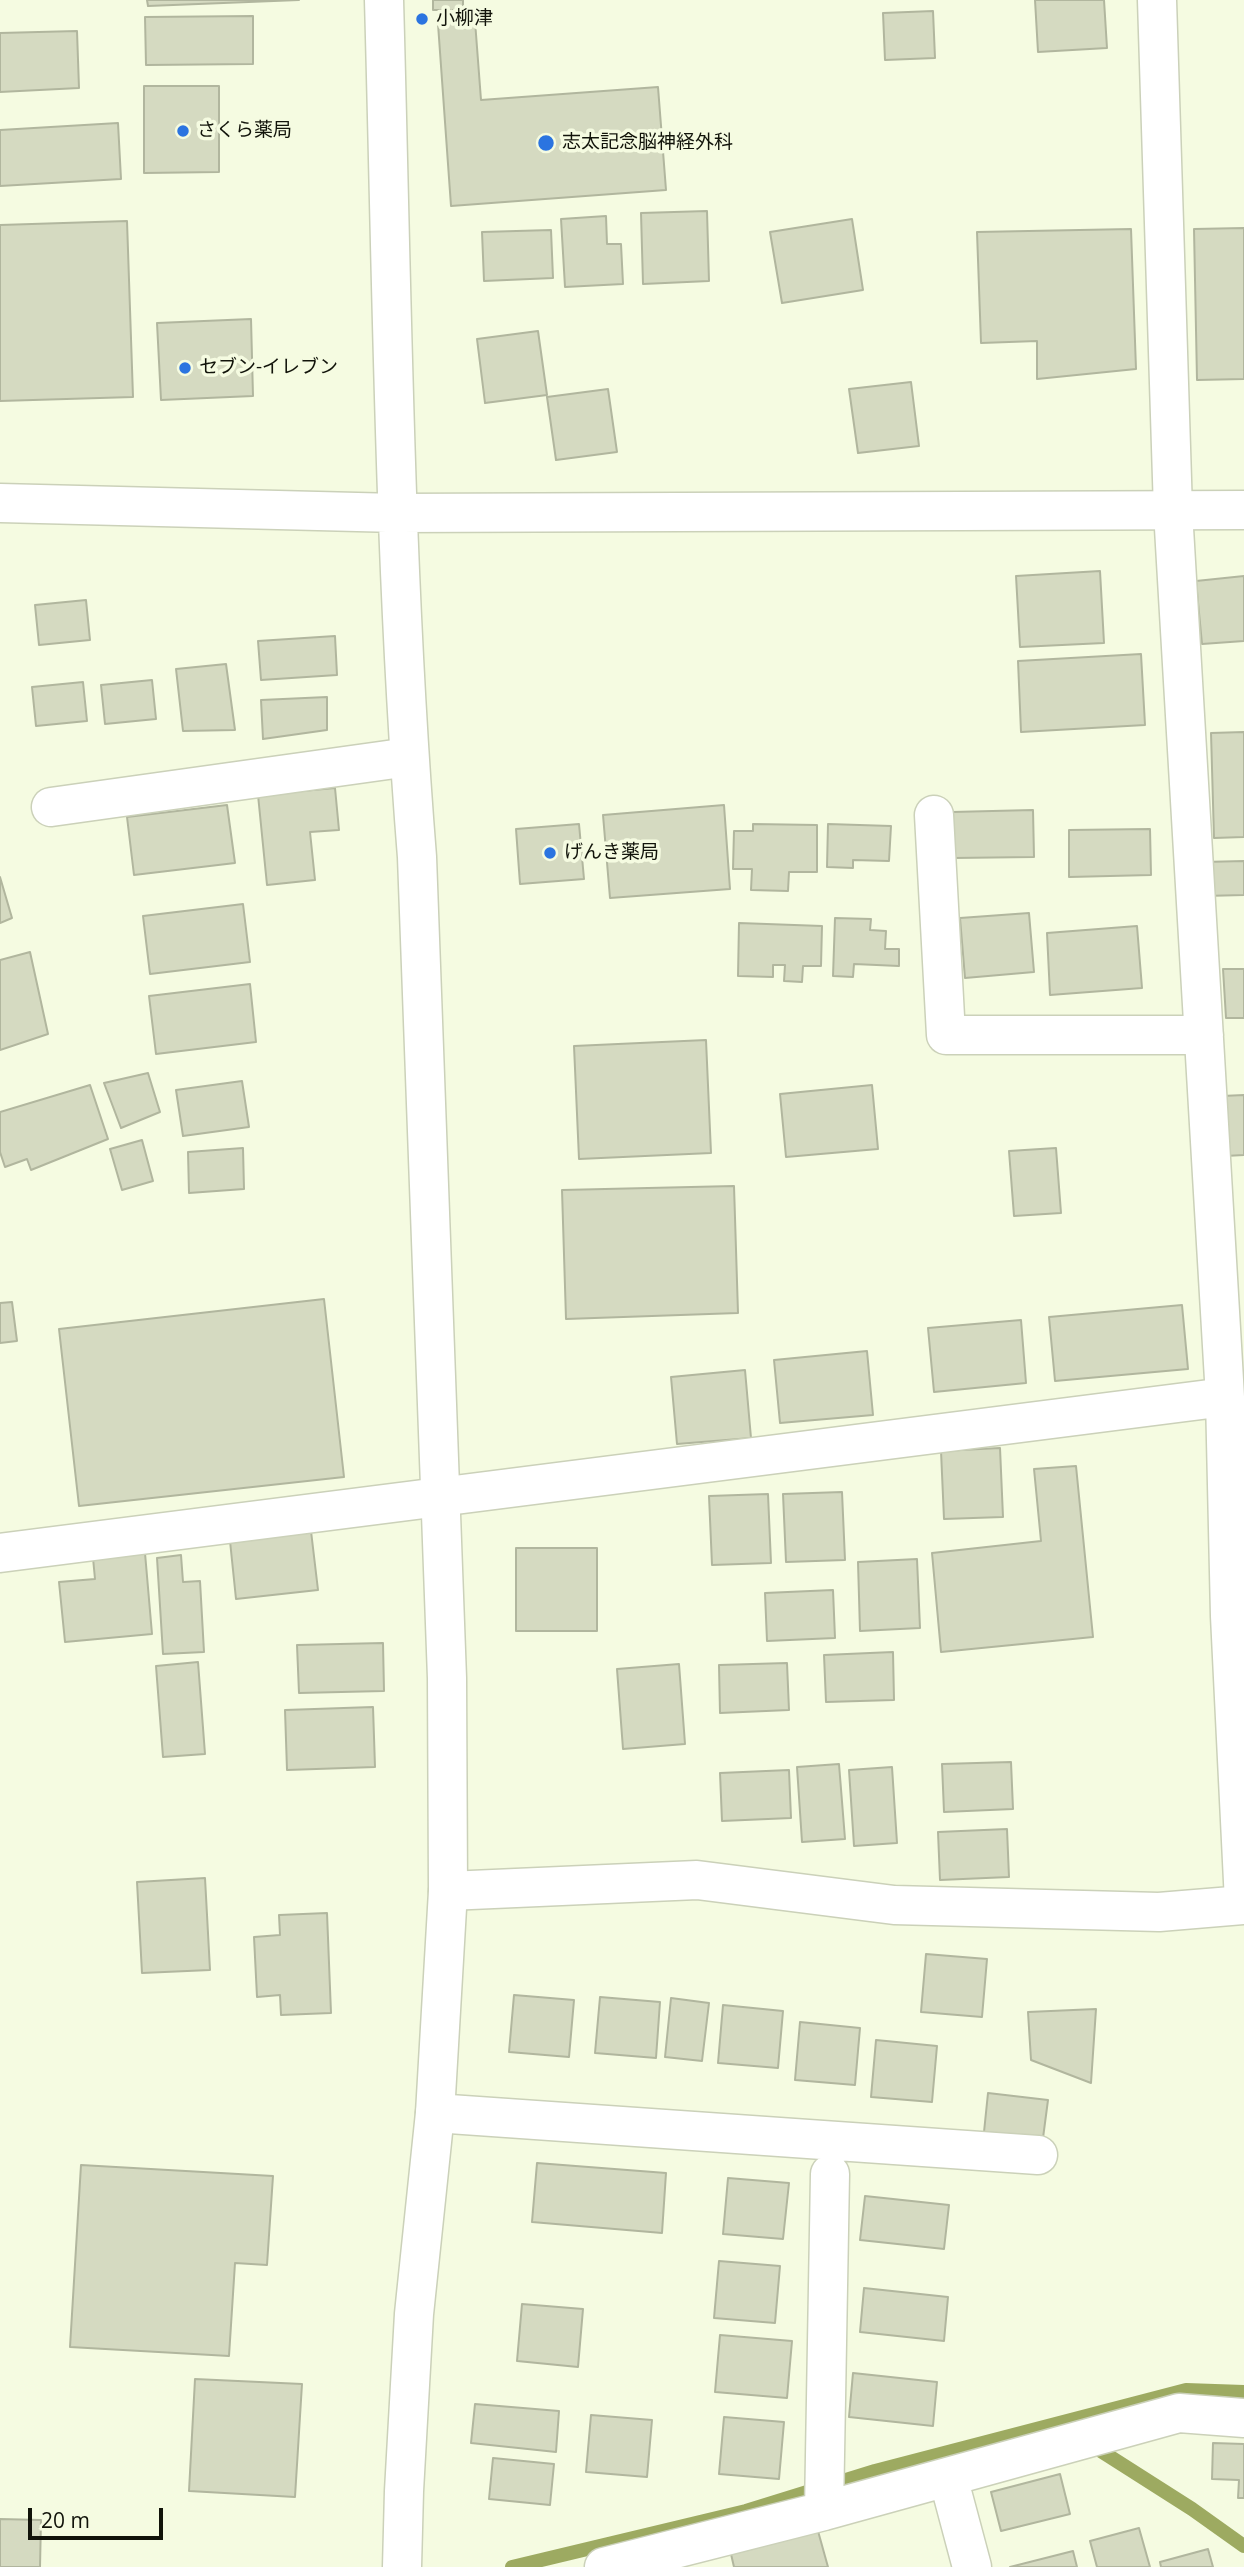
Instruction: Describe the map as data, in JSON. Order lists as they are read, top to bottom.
{
  "places": [
    "小柳津",
    "さくら薬局",
    "志太記念脳神経外科",
    "セブン-イレブン",
    "げんき薬局"
  ],
  "scale_bar": "20 m"
}
